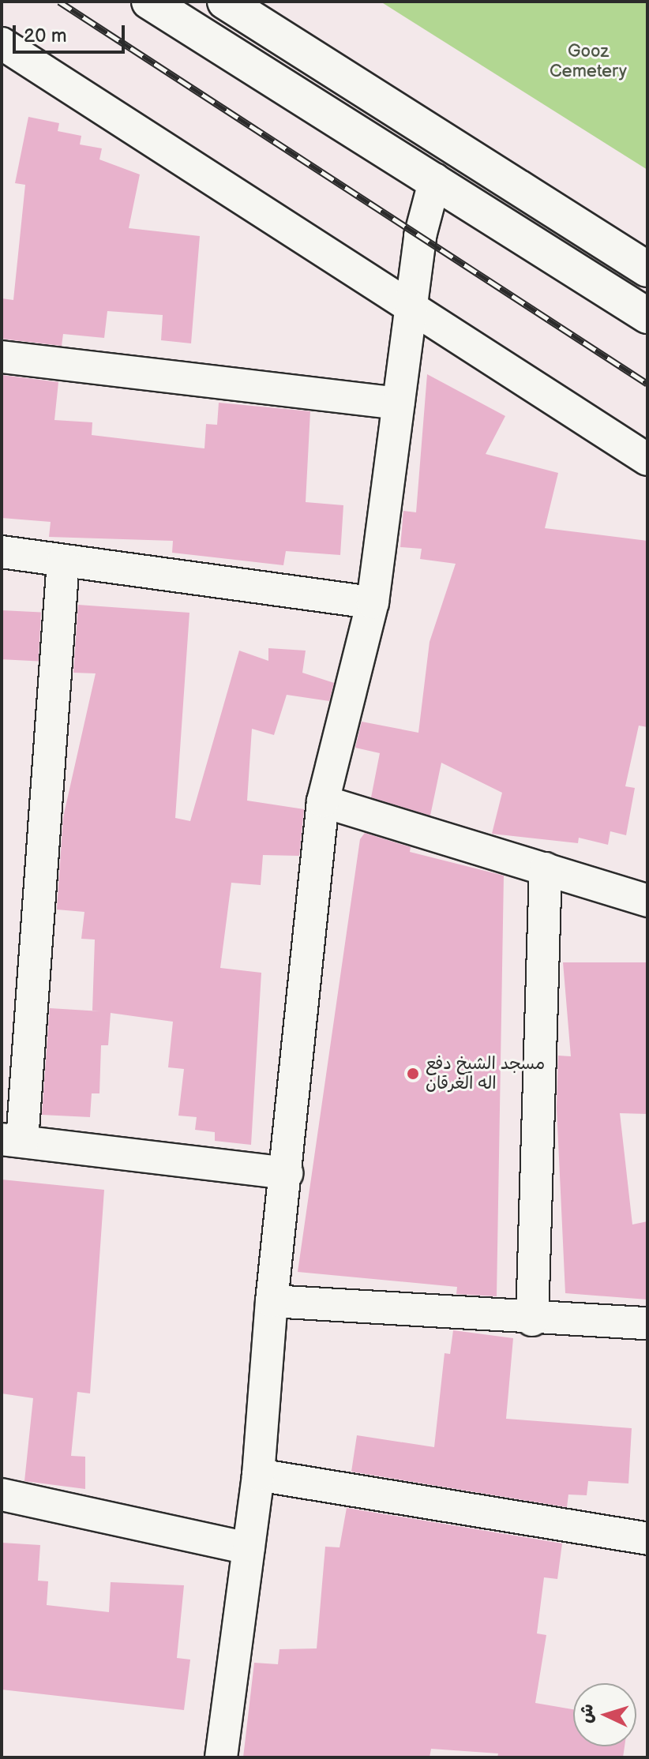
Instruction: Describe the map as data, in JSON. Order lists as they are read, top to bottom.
{
  "parks": ["Gooz Cemetery"],
  "places": ["مسجد الشيخ دفع اله الغرقان"],
  "scale_bar": "20 m",
  "north": "left"
}
